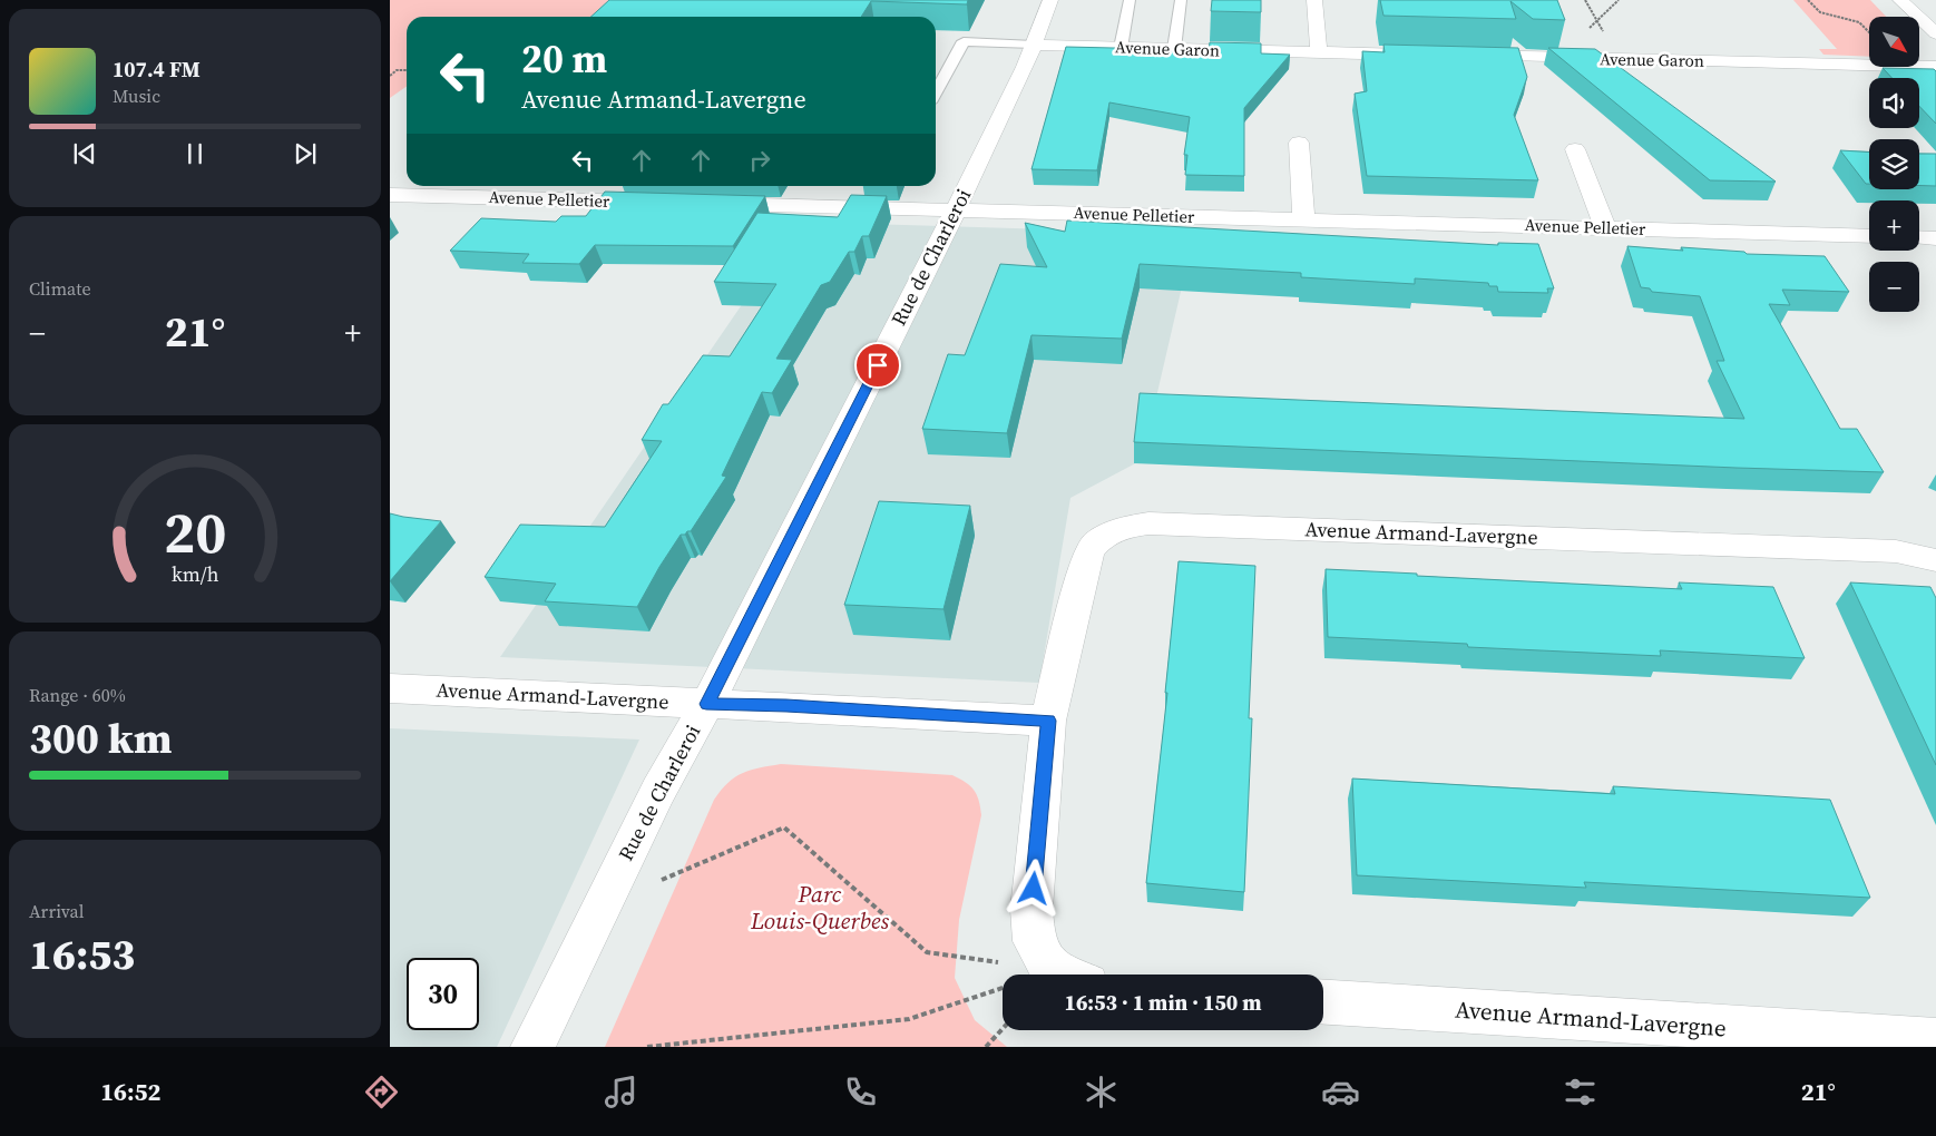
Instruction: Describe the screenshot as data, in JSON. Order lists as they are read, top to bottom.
{
  "streets": {
    "street": [
      "Avenue Garon",
      "Avenue Pelletier",
      "Rue de Charleroi",
      "Avenue Armand-Lavergne"
    ]
  },
  "crossings": [
    ["Avenue Garon", "Rue de Charleroi"],
    ["Avenue Pelletier", "Rue de Charleroi"],
    ["Rue de Charleroi", "Avenue Armand-Lavergne"]
  ],
  "parks": ["Parc Louis-Querbes"],
  "north": "bottom right",
  "page": {
    "map_buttons": ["+", "−"],
    "turn": ["20 m", "Avenue Armand-Lavergne"],
    "song": ["107.4 FM", "Music"],
    "tile": [
      "Climate",
      ["Range · 60%", "300 km"],
      ["Arrival", "16:53"]
    ],
    "heat": ["−", "21°", "+"],
    "limit": "30",
    "trip": "16:53 · 1 min · 150 m",
    "tabs": ["16:52", "21°"],
    "gauge": ["20", "km/h"]
  }
}
